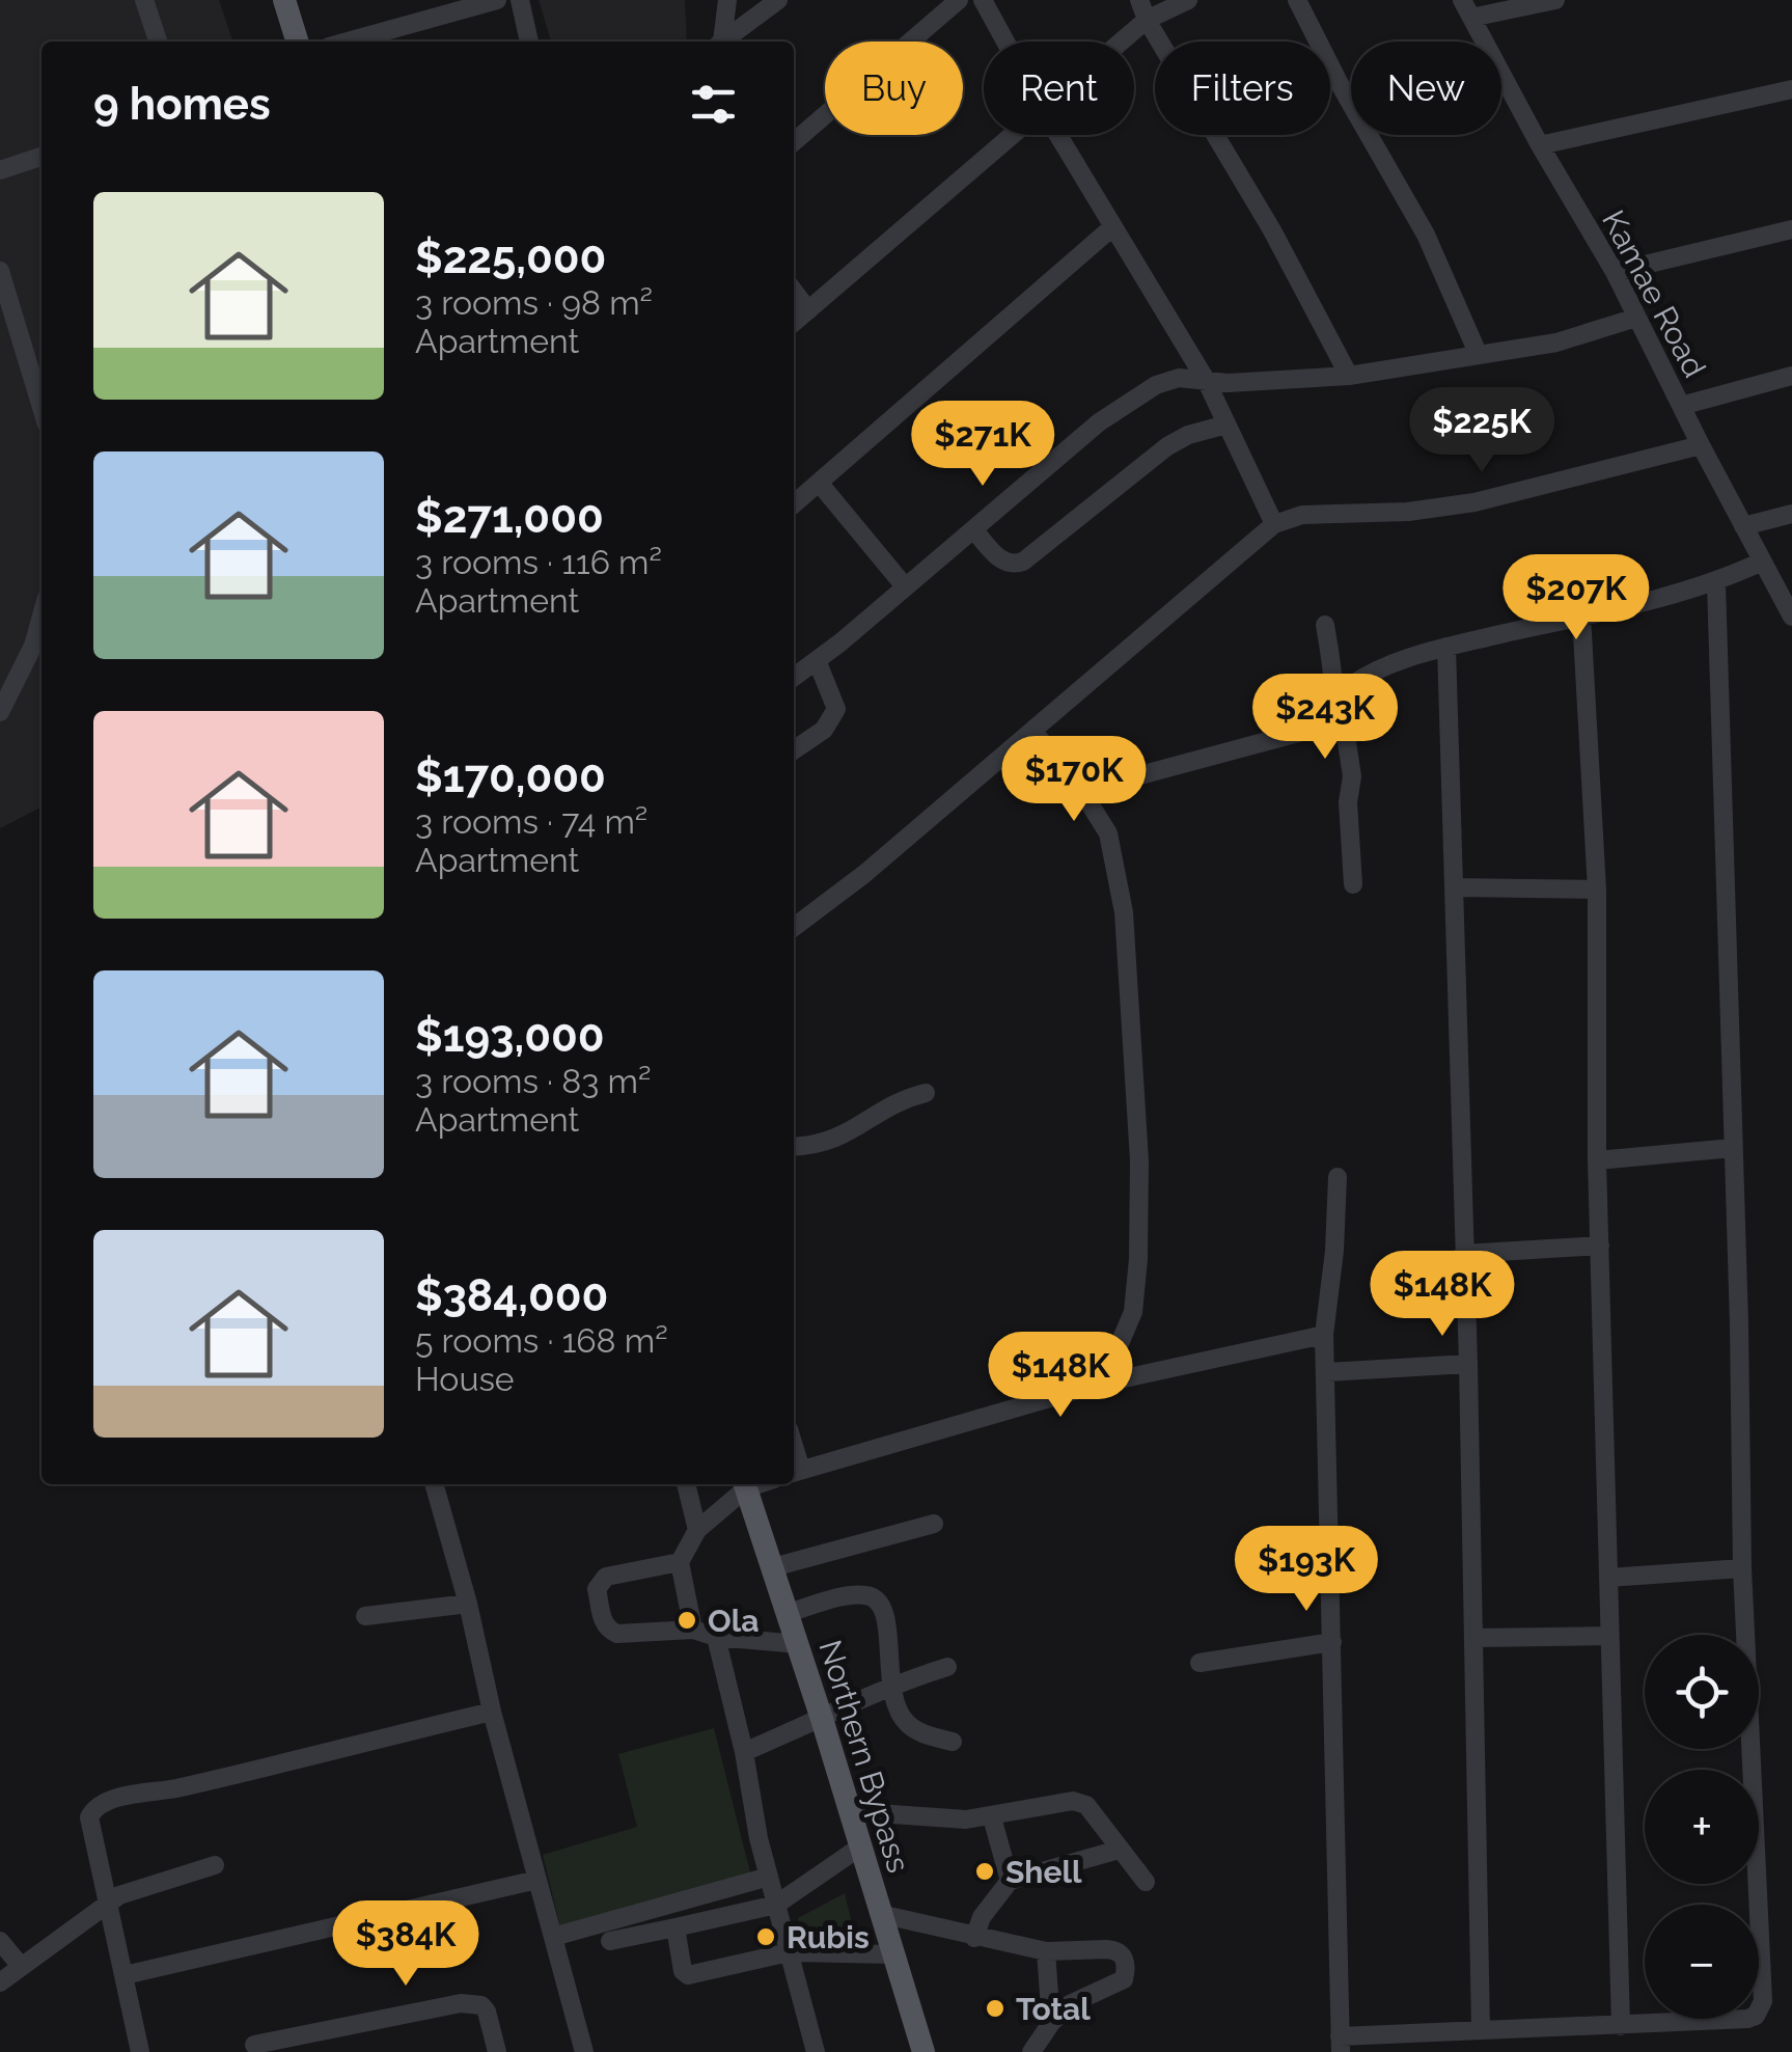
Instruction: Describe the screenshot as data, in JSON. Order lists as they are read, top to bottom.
{
  "streets": {
    "main road": ["Northern Bypass"],
    "street": ["Kamae Road"]
  },
  "places": [
    "Ola",
    "Shell",
    "Rubis",
    "Total"
  ],
  "page": {
    "chip": [
      "Buy",
      "Rent",
      "Filters",
      "New"
    ],
    "heading": "9 homes",
    "list": [
      {
        "name": "$225,000",
        "note": "3 rooms · 98 m² · Apartment"
      },
      {
        "name": "$271,000",
        "note": "3 rooms · 116 m² · Apartment"
      },
      {
        "name": "$170,000",
        "note": "3 rooms · 74 m² · Apartment"
      },
      {
        "name": "$193,000",
        "note": "3 rooms · 83 m² · Apartment"
      },
      {
        "name": "$384,000",
        "note": "5 rooms · 168 m² · House"
      }
    ],
    "price": [
      "$225K",
      "$271K",
      "$207K",
      "$243K",
      "$170K",
      "$148K",
      "$148K",
      "$193K",
      "$384K"
    ],
    "map_buttons": ["+", "−"]
  }
}
